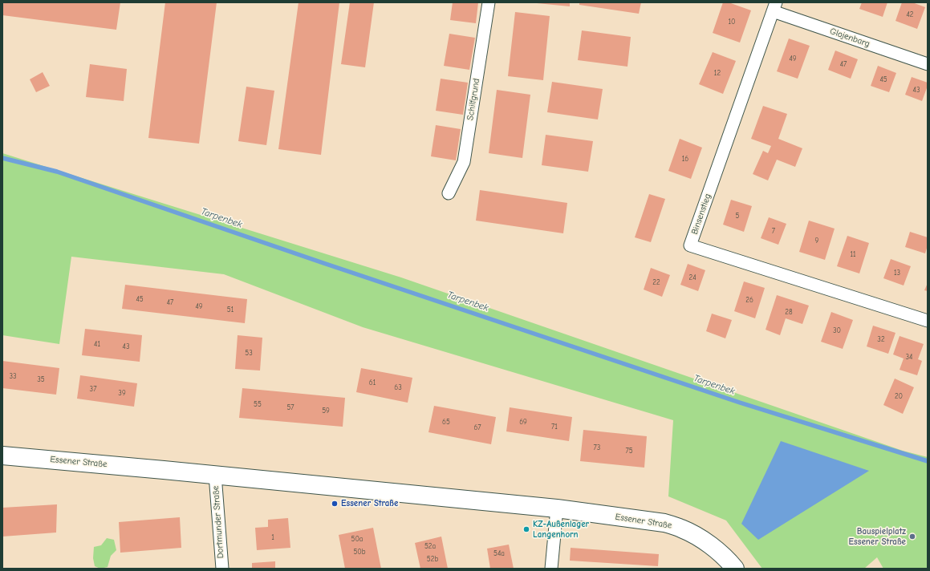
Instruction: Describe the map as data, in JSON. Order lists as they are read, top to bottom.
{
  "streets": {
    "street": [
      "Glojenbarg",
      "Schilfgrund",
      "Binsenstieg",
      "Essener Straße",
      "Dortmunder Straße"
    ]
  },
  "crossings": [
    ["Glojenbarg", "Binsenstieg"],
    ["Essener Straße", "Dortmunder Straße"]
  ],
  "water": ["Tarpenbek"],
  "places": ["Essener Straße", "KZ-Außenlager Langenhorn", "Bauspielplatz Essener Straße"],
  "house_numbers": [
    "42",
    "10",
    "49",
    "47",
    "12",
    "45",
    "43",
    "16",
    "5",
    "7",
    "9",
    "11",
    "13",
    "24",
    "22",
    "45",
    "26",
    "47",
    "49",
    "51",
    "28",
    "30",
    "32",
    "41",
    "43",
    "53",
    "34",
    "33",
    "35",
    "61",
    "63",
    "37",
    "39",
    "20",
    "55",
    "57",
    "59",
    "65",
    "69",
    "71",
    "67",
    "73",
    "75",
    "1",
    "50a",
    "52a",
    "50b",
    "54a",
    "52b"
  ]
}
